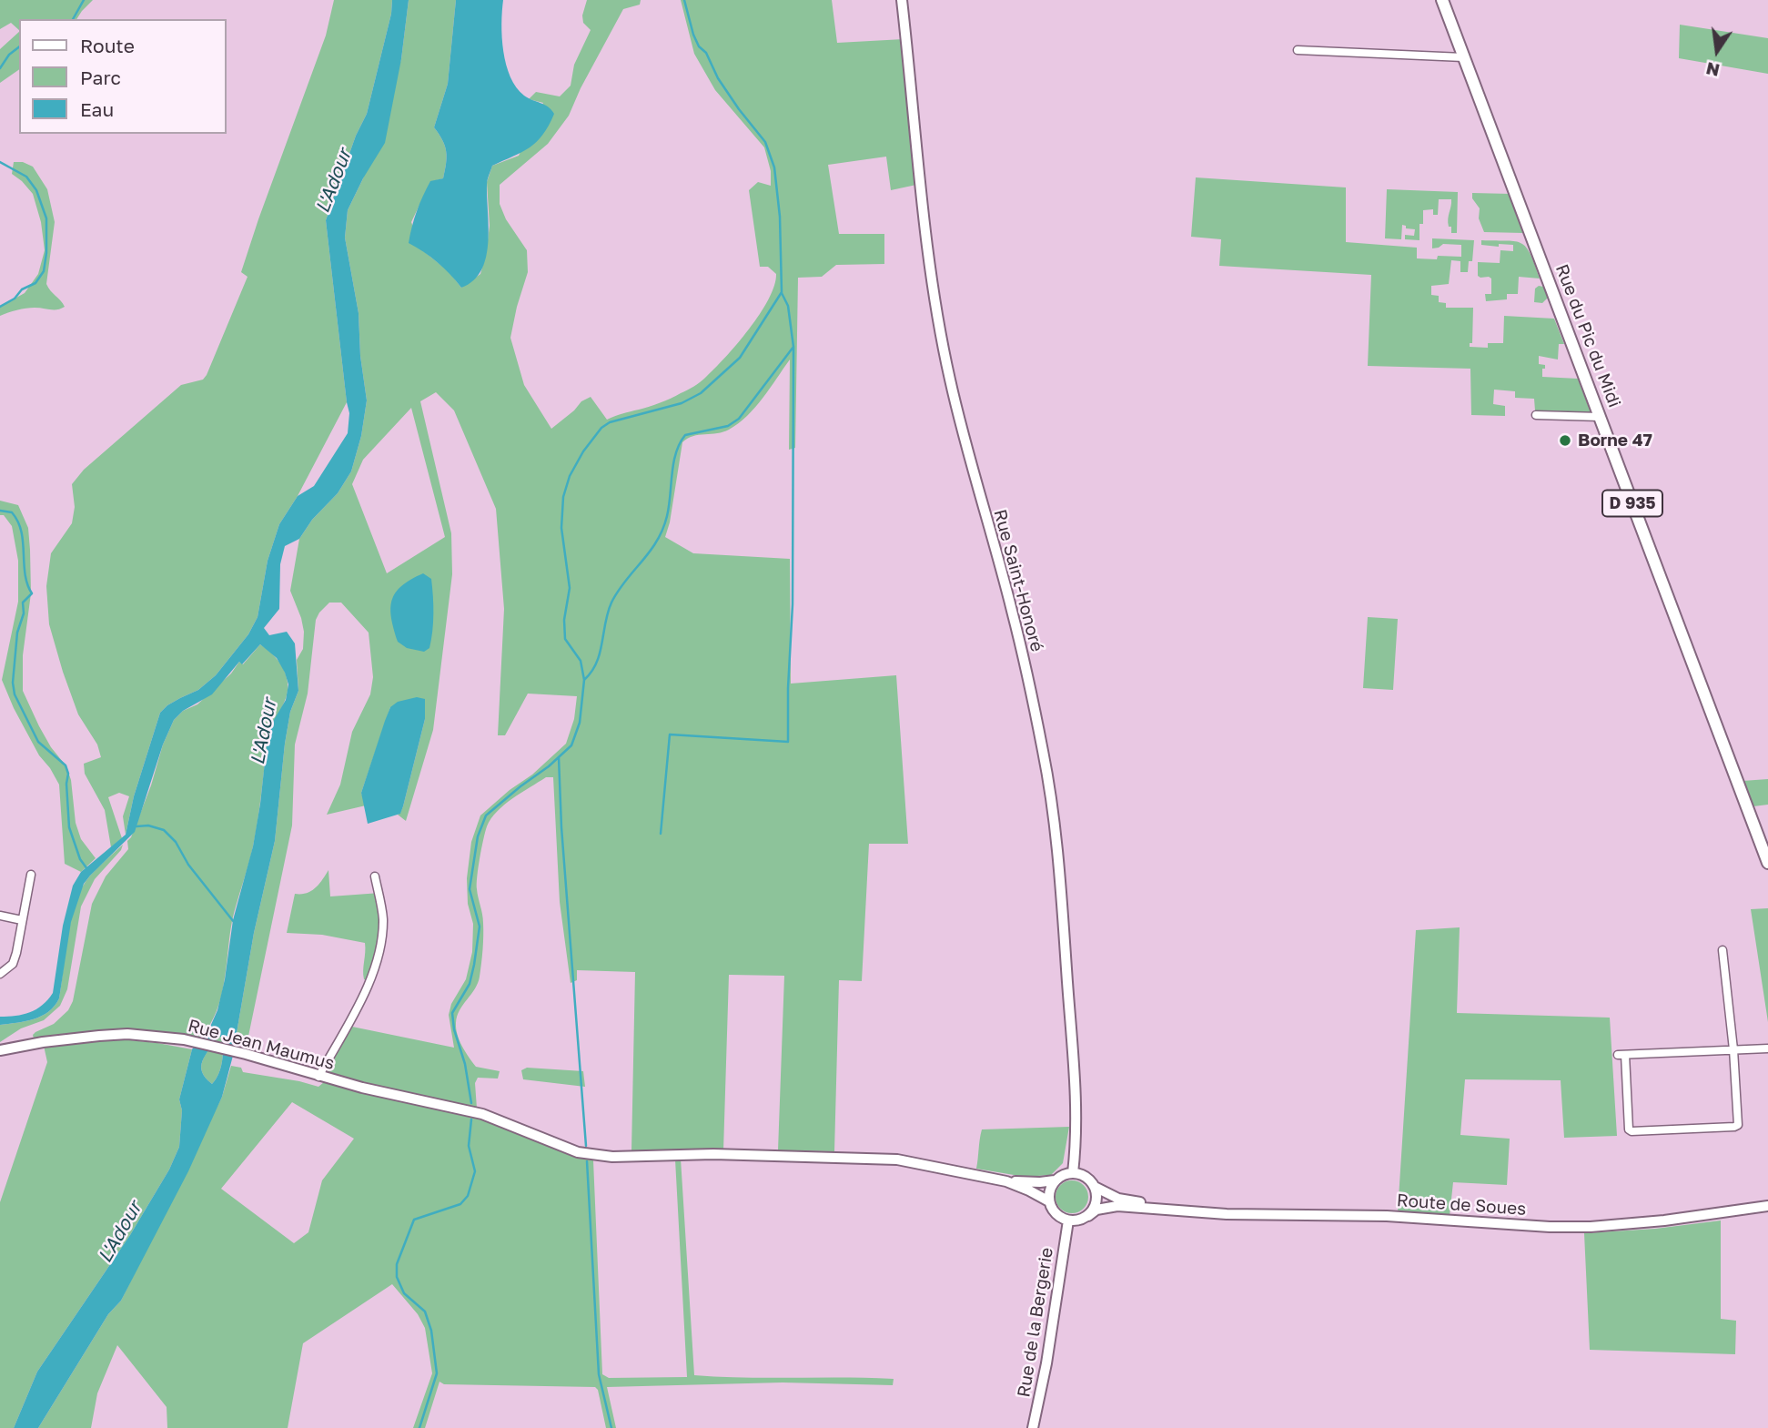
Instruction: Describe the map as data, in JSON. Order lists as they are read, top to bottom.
{
  "streets": {
    "main road": [
      "Rue du Pic du Midi",
      "D 935",
      "Rue Saint-Honoré",
      "Rue Jean Maumus",
      "Route de Soues",
      "Rue de la Bergerie"
    ]
  },
  "crossings": [
    ["Rue Saint-Honoré", "Route de Soues"],
    ["Rue Saint-Honoré", "Rue de la Bergerie"],
    ["Route de Soues", "Rue de la Bergerie"]
  ],
  "water": ["L'Adour"],
  "places": ["Borne 47"],
  "legend": ["Route", "Parc", "Eau"],
  "north": "bottom"
}
